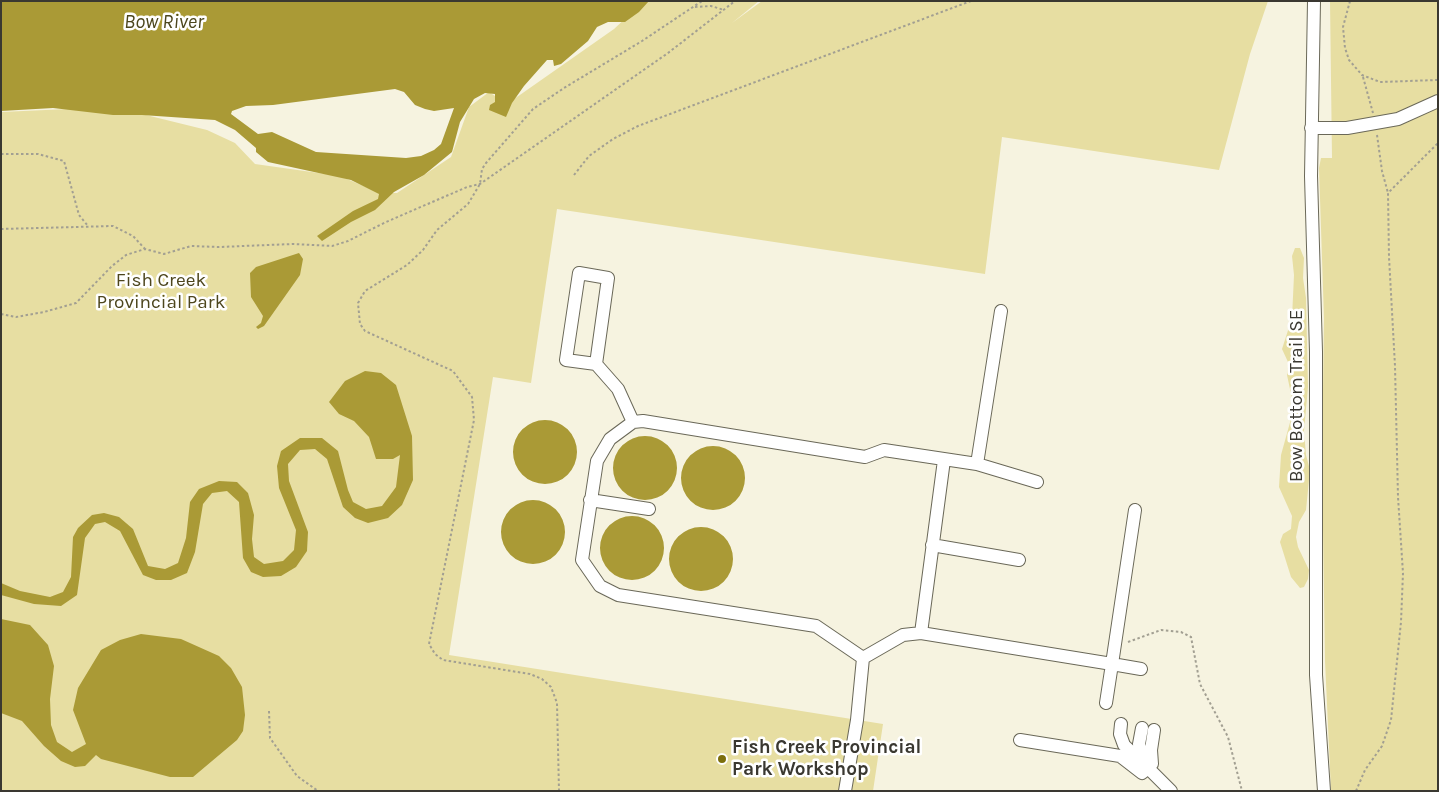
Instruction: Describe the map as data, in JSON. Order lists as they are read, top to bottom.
{
  "streets": {
    "street": ["Bow Bottom Trail SE"]
  },
  "water": ["Bow River"],
  "parks": ["Fish Creek Provincial Park"],
  "places": ["Fish Creek Provincial Park Workshop"]
}
